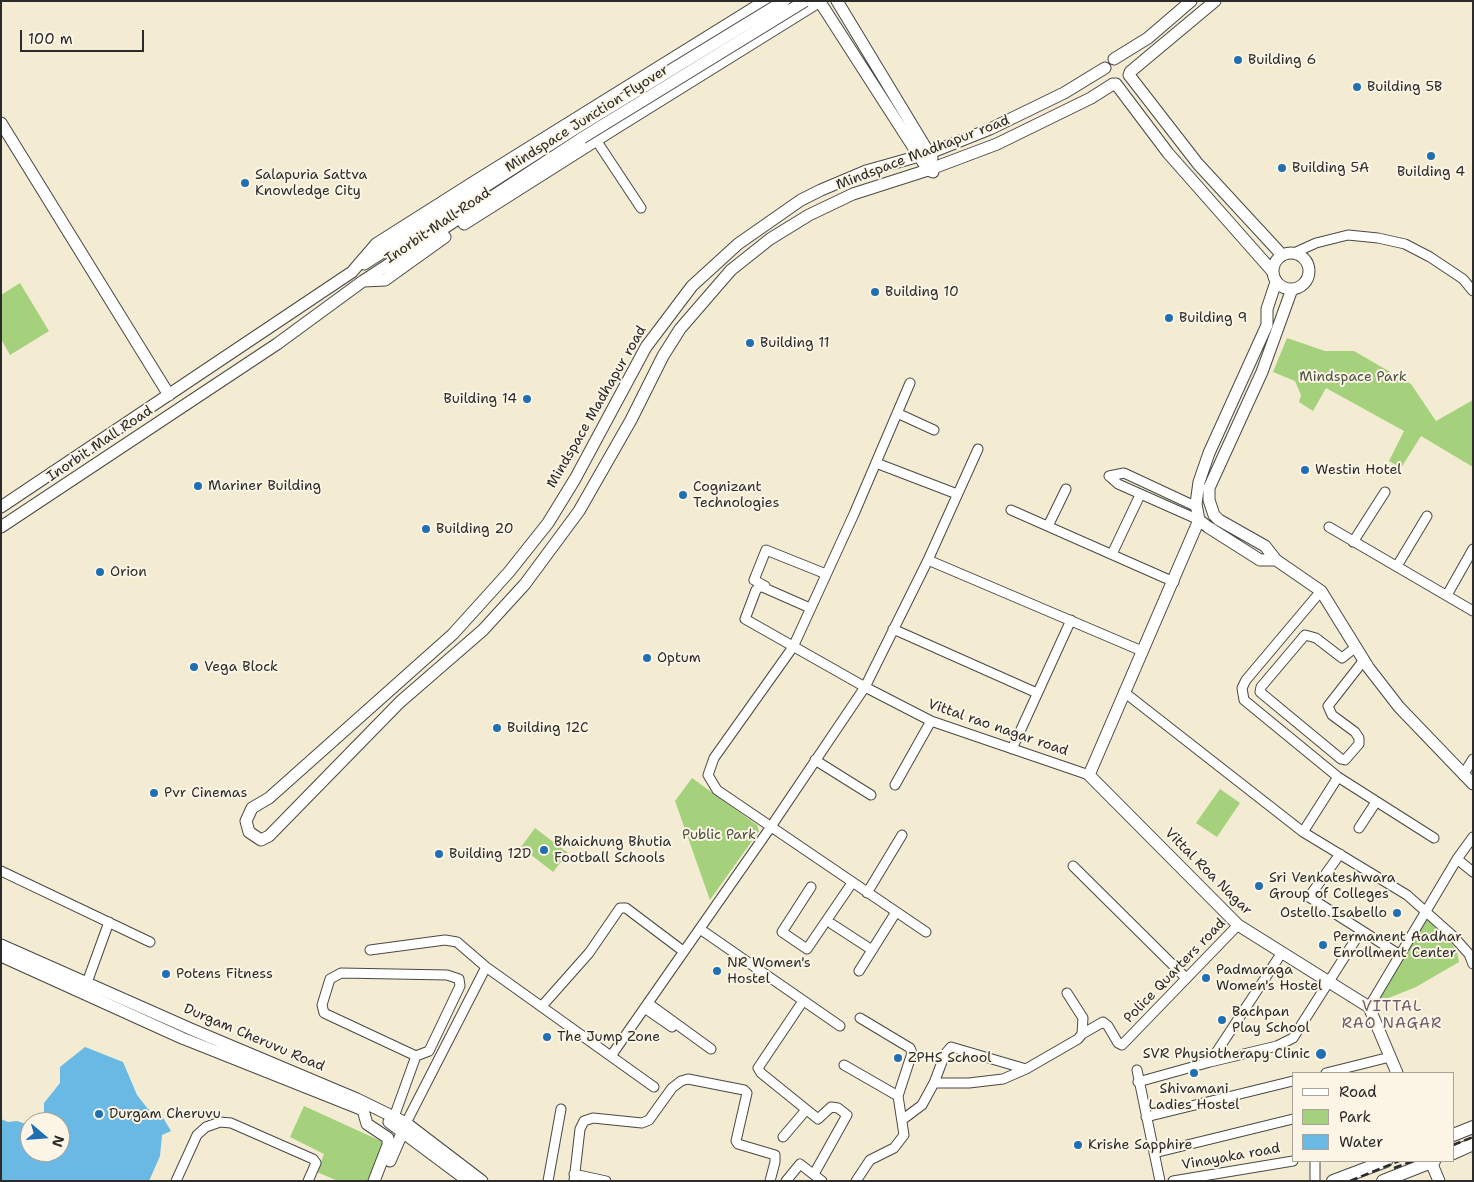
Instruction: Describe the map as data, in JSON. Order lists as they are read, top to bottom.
{
  "streets": {
    "street": [
      "Mindspace Junction Flyover",
      "Mindspace Madhapur road",
      "Inorbit Mall Road",
      "Vittal rao nagar road",
      "Vittal Roa Nagar",
      "Police Quarters road",
      "Durgam Cheruvu Road",
      "Vinayaka road"
    ]
  },
  "crossings": [
    ["Mindspace Junction Flyover", "Inorbit Mall Road"],
    ["Vittal rao nagar road", "Vittal Roa Nagar"],
    ["Vittal Roa Nagar", "Police Quarters road"]
  ],
  "districts": ["VITTAL RAO NAGAR"],
  "parks": ["Mindspace Park", "Public Park"],
  "places": [
    "Building 6",
    "Building 5B",
    "Building 4",
    "Building 5A",
    "Salapuria Sattva Knowledge City",
    "Building 10",
    "Building 9",
    "Building 11",
    "Building 14",
    "Westin Hotel",
    "Mariner Building",
    "Cognizant Technologies",
    "Building 20",
    "Orion",
    "Optum",
    "Vega Block",
    "Building 12C",
    "Pvr Cinemas",
    "Bhaichung Bhutia Football Schools",
    "Building 12D",
    "Sri Venkateshwara Group of Colleges",
    "Ostello Isabello",
    "Permanent Aadhar Enrollment Center",
    "NR Women's Hostel",
    "Potens Fitness",
    "Padmaraga Women's Hostel",
    "Bachpan Play School",
    "The Jump Zone",
    "SVR Physiotherapy Clinic",
    "ZPHS School",
    "Shivamani Ladies Hostel",
    "Durgam Cheruvu",
    "Krishe Sapphire"
  ],
  "legend": ["Road", "Park", "Water"],
  "scale_bar": "100 m",
  "north": "right"
}
